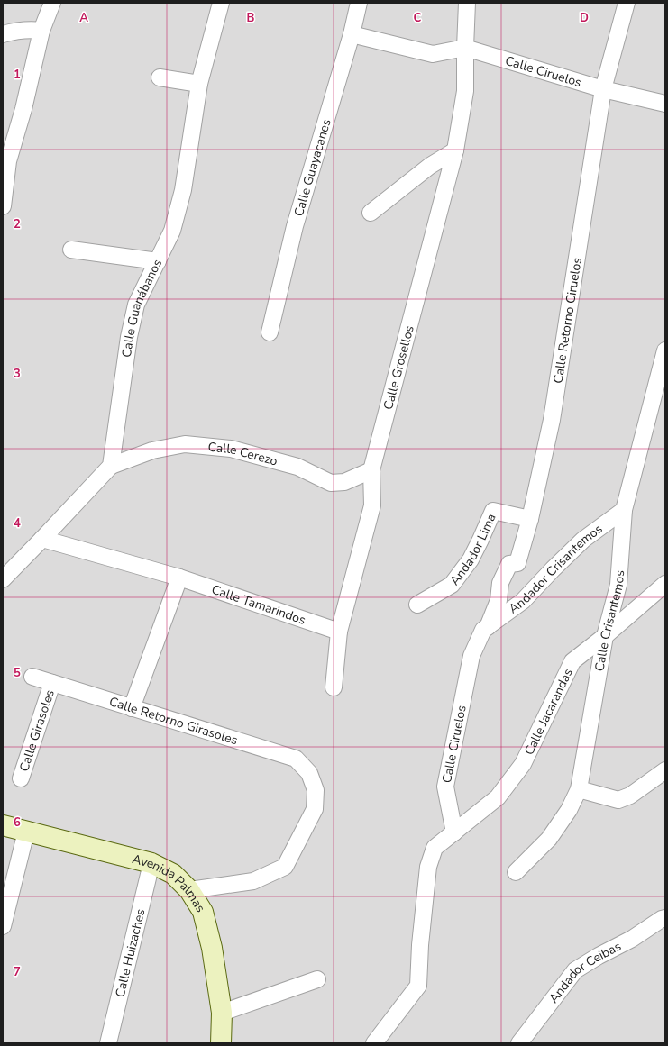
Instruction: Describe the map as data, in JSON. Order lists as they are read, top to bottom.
{
  "streets": {
    "main road": ["Avenida Palmas"],
    "street": [
      "Calle Ciruelos",
      "Calle Guayacanes",
      "Calle Guanábanos",
      "Calle Retorno Ciruelos",
      "Calle Grosellos",
      "Calle Cerezo",
      "Andador Lima",
      "Andador Crisantemos",
      "Calle Tamarindos",
      "Calle Crisantemos",
      "Calle Jacarandas",
      "Calle Retorno Girasoles",
      "Calle Girasoles",
      "Calle Huizaches",
      "Andador Ceibas"
    ]
  },
  "crossings": [
    ["Calle Ciruelos", "Calle Retorno Ciruelos"],
    ["Calle Ciruelos", "Calle Grosellos"],
    ["Calle Ciruelos", "Andador Crisantemos"],
    ["Calle Ciruelos", "Calle Jacarandas"],
    ["Calle Guanábanos", "Calle Cerezo"],
    ["Calle Retorno Ciruelos", "Andador Lima"],
    ["Calle Retorno Ciruelos", "Andador Crisantemos"],
    ["Calle Grosellos", "Calle Cerezo"],
    ["Calle Grosellos", "Calle Tamarindos"],
    ["Andador Crisantemos", "Calle Crisantemos"],
    ["Calle Crisantemos", "Calle Jacarandas"],
    ["Calle Retorno Girasoles", "Calle Girasoles"],
    ["Calle Retorno Girasoles", "Avenida Palmas"],
    ["Avenida Palmas", "Calle Huizaches"]
  ],
  "grid": {
    "columns": [
      "A",
      "B",
      "C",
      "D"
    ],
    "rows": [
      "1",
      "2",
      "3",
      "4",
      "5",
      "6",
      "7"
    ]
  }
}
